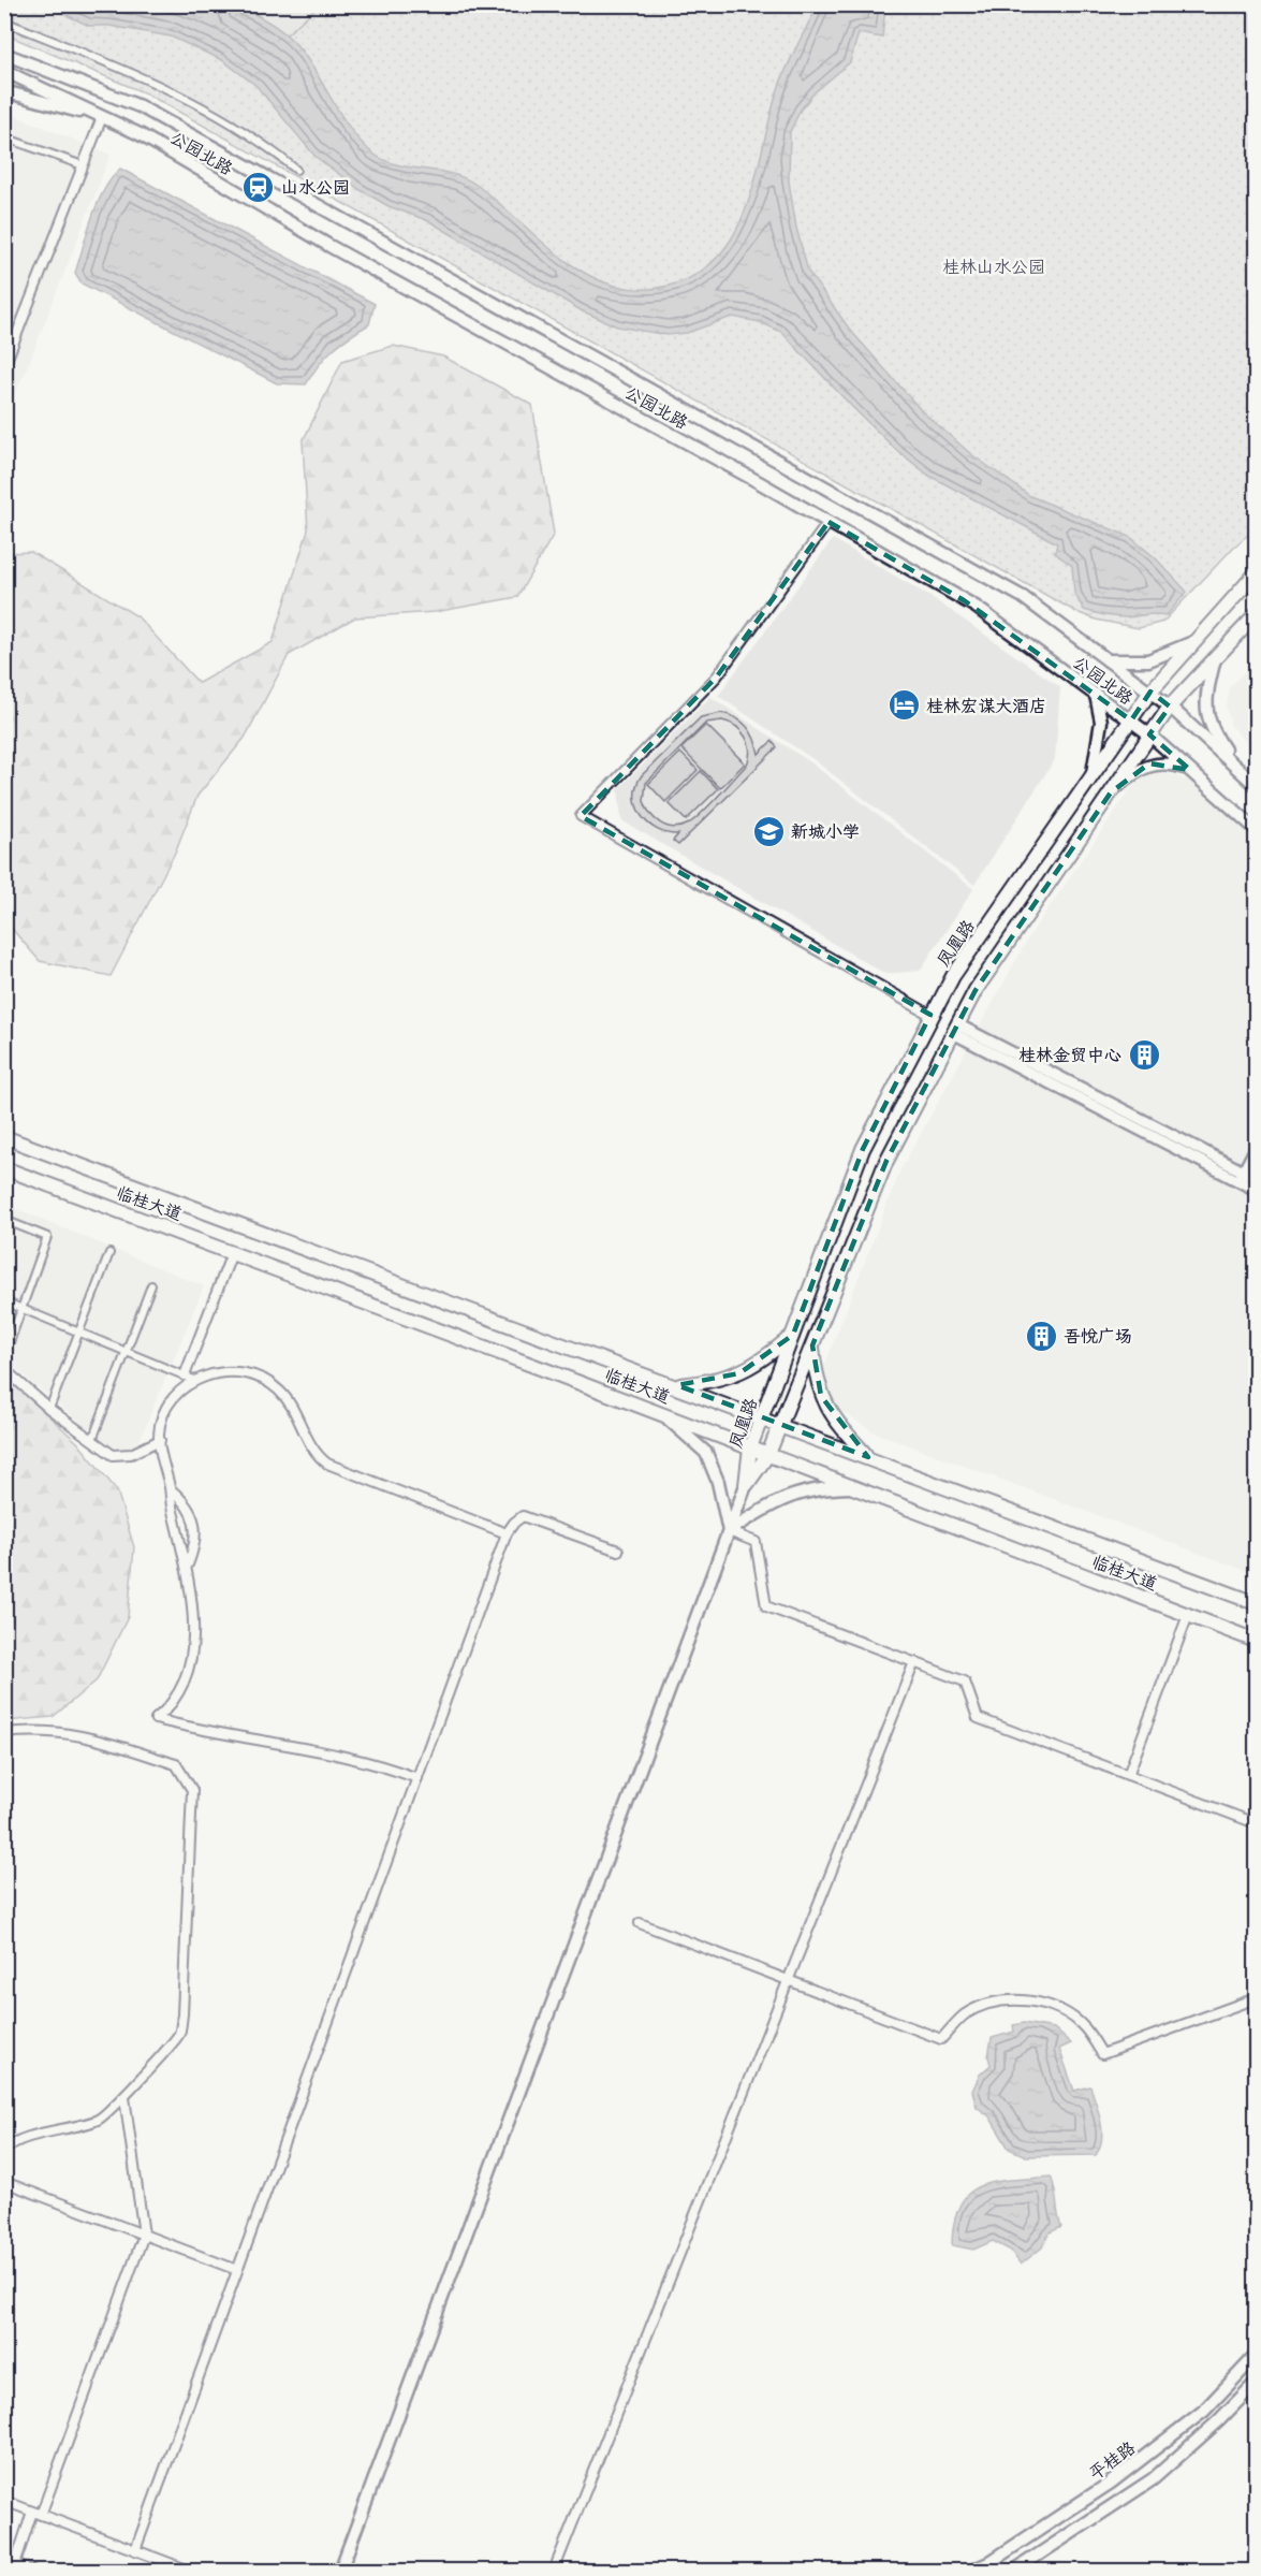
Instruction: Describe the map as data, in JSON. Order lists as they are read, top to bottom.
{
  "streets": {
    "main road": [
      "公园北路",
      "凤凰路",
      "临桂大道",
      "平桂路"
    ]
  },
  "crossings": [
    ["公园北路", "凤凰路"],
    ["凤凰路", "临桂大道"]
  ],
  "parks": ["桂林山水公园"],
  "places": {
    "station": ["山水公园"],
    "hotel": ["桂林宏谋大酒店"],
    "school or university": ["新城小学"],
    "building": ["桂林金贸中心", "吾悦广场"]
  }
}
